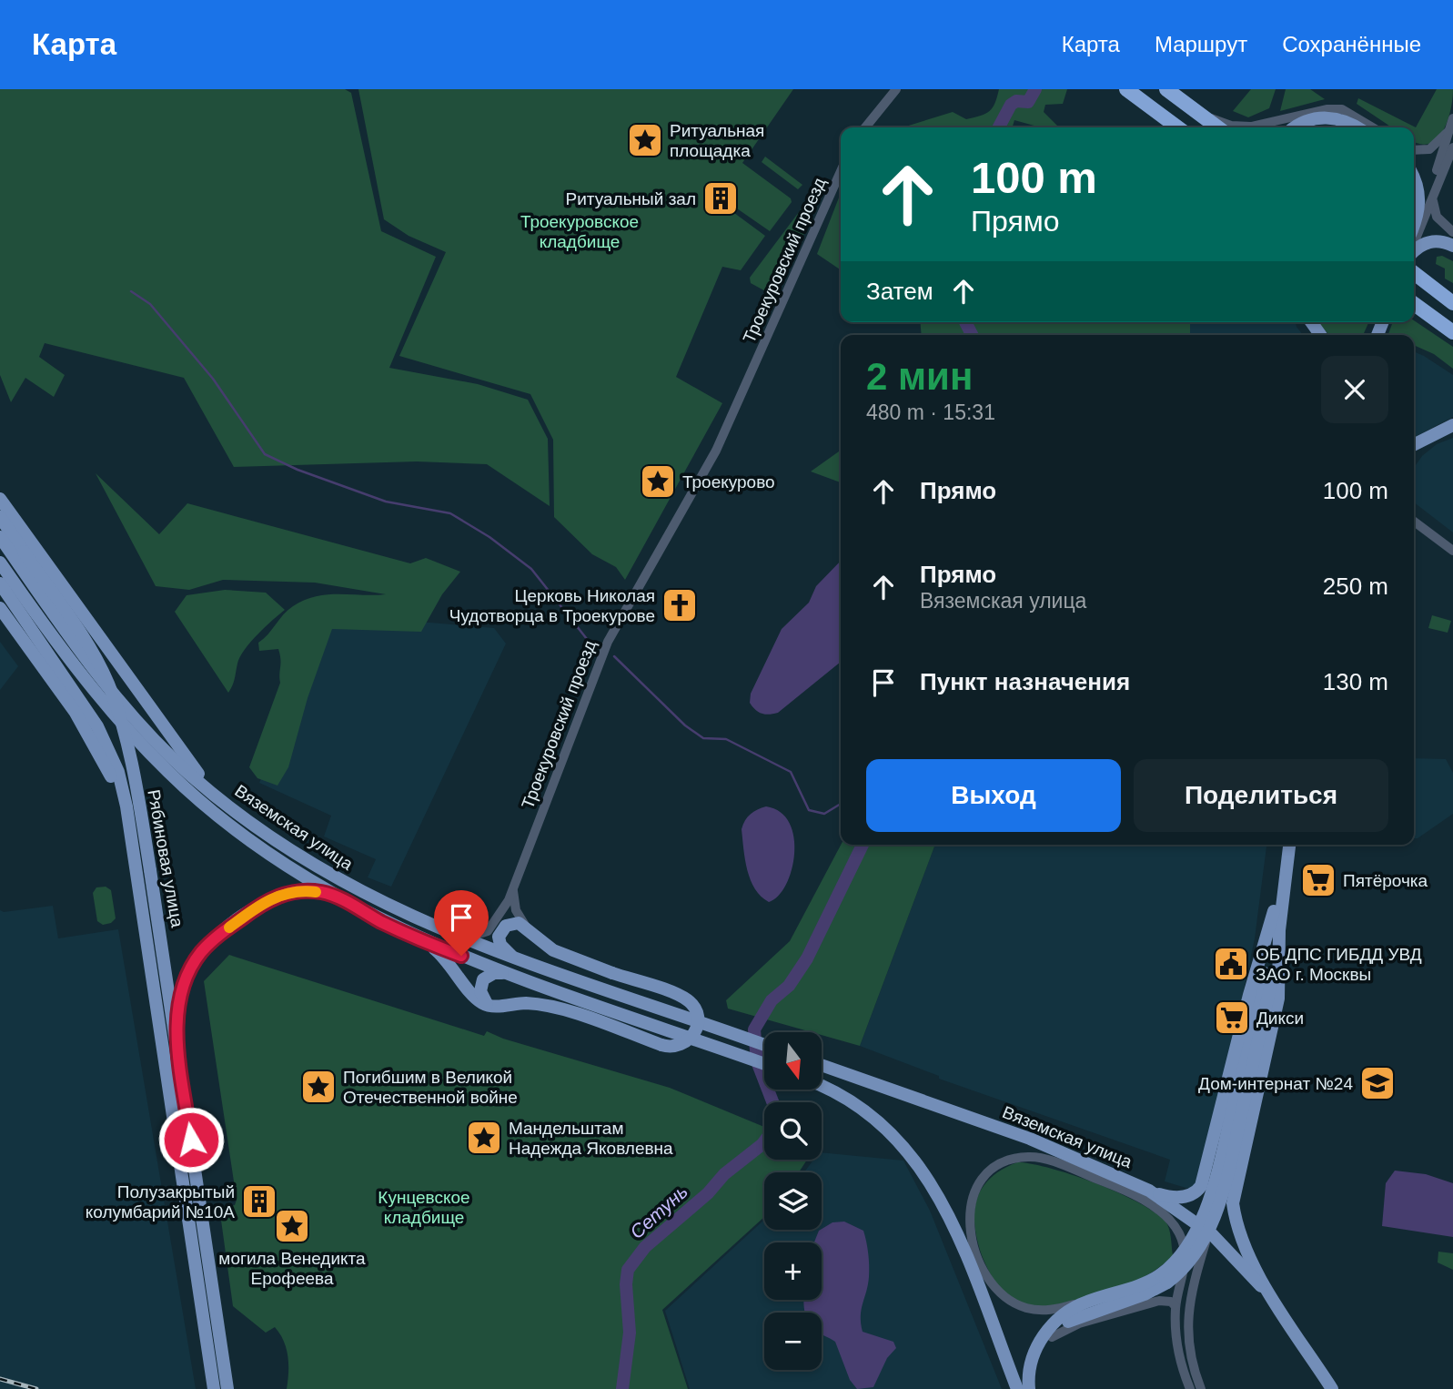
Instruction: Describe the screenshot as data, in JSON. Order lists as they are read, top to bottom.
{
  "streets": {
    "main road": ["Вяземская улица", "Рябиновая улица"],
    "street": ["Троекуровский проезд"]
  },
  "water": ["Сетунь"],
  "parks": ["Троекуровское кладбище", "Кунцевское кладбище"],
  "places": {
    "place": [
      "Ритуальная площадка",
      "Троекурово",
      "Погибшим в Великой Отечественной войне",
      "Мандельштам Надежда Яковлевна",
      "могила Венедикта Ерофеева"
    ],
    "building": ["Ритуальный зал", "Полузакрытый колумбарий №10А"],
    "church": ["Церковь Николая Чудотворца в Троекурове"],
    "supermarket": ["Пятёрочка", "Дикси"],
    "public building": ["ОБ ДПС ГИБДД УВД ЗАО г. Москвы"],
    "school or university": ["Дом-интернат №24"]
  },
  "north": "bottom",
  "page": {
    "header": "Карта",
    "nav": ["Карта", "Маршрут", "Сохранённые"],
    "turn": ["100 m", "Прямо"],
    "then": "Затем",
    "heading": ["2 мин", "480 m · 15:31"],
    "list": [
      {
        "name": "Прямо",
        "value": "100 m"
      },
      {
        "name": "Прямо",
        "note": "Вяземская улица",
        "value": "250 m"
      },
      {
        "name": "Пункт назначения",
        "value": "130 m"
      }
    ],
    "buttons": ["Выход", "Поделиться"],
    "map_buttons": ["+", "−"]
  }
}
